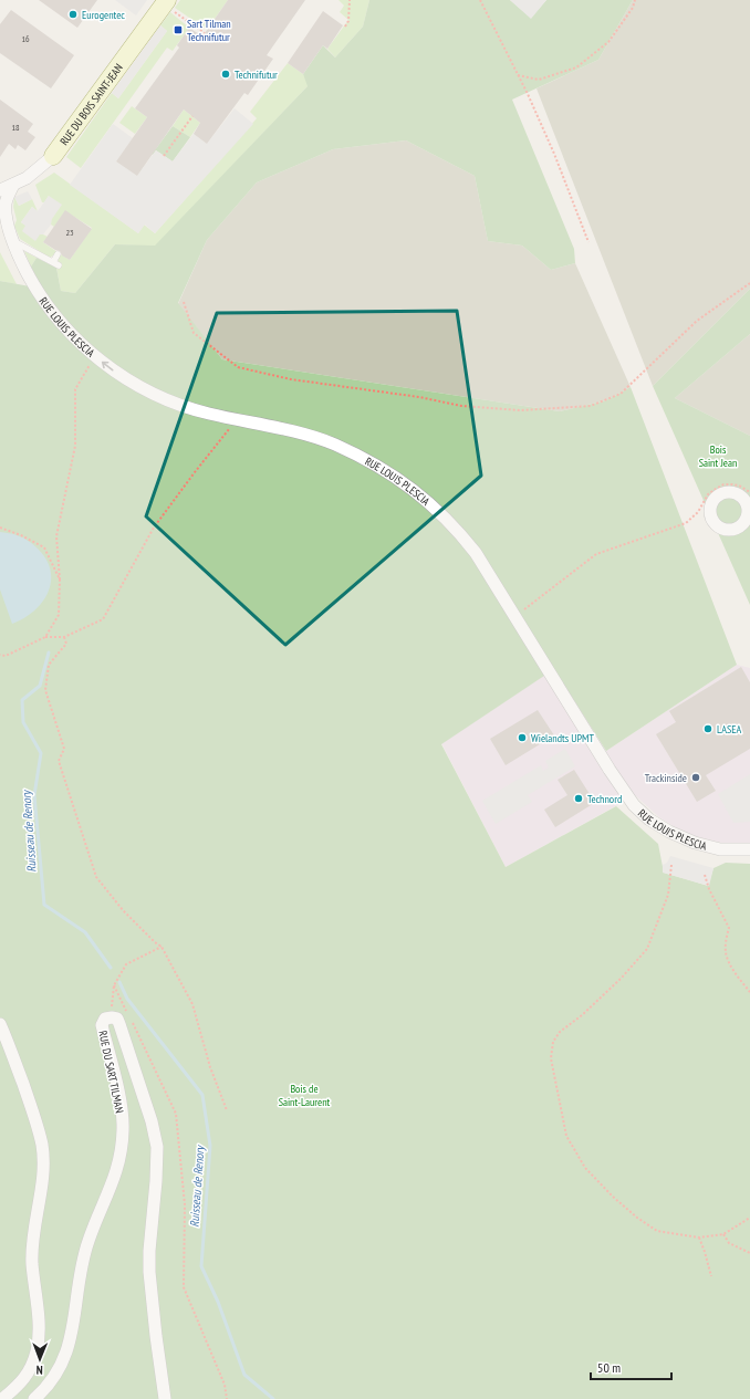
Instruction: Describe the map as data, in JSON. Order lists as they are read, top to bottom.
{
  "streets": {
    "street": ["RUE DU BOIS SAINT-JEAN", "RUE LOUIS PLESCIA", "RUE DU SART TILMAN"]
  },
  "crossings": [
    ["RUE DU BOIS SAINT-JEAN", "RUE LOUIS PLESCIA"]
  ],
  "water": ["Ruisseau de Renory"],
  "parks": ["Bois Saint Jean", "Bois de Saint-Laurent"],
  "places": {
    "other": [
      "Eurogentec",
      "Technifutur",
      "LASEA",
      "Wielandts UPMT",
      "Trackinside",
      "Technord"
    ],
    "transit": ["Sart Tilman Technifutur"]
  },
  "house_numbers": ["16", "18", "23"],
  "scale_bar": "50 m",
  "north": "bottom"
}
